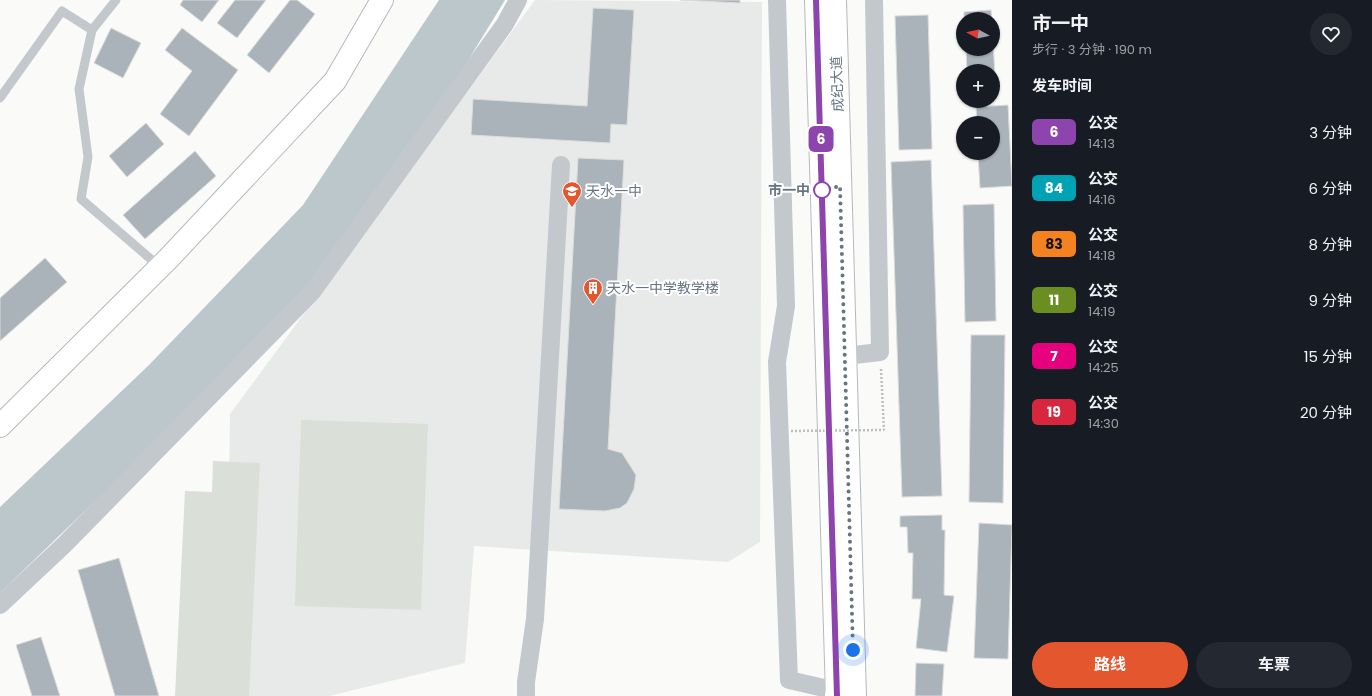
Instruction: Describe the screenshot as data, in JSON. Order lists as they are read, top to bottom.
{
  "streets": {
    "main road": ["成纪大道"]
  },
  "places": {
    "other": ["市一中"],
    "school or university": ["天水一中"],
    "building": ["天水一中学教学楼"]
  },
  "lines": ["bus line 6"],
  "north": "left",
  "page": {
    "on_map": "6",
    "heading": [
      ["市一中", "步行 · 3 分钟 · 190 m"],
      "发车时间"
    ],
    "map_buttons": ["+", "−"],
    "list": [
      {
        "mark": "6",
        "name": "公交",
        "note": "14:13",
        "value": "3 分钟"
      },
      {
        "mark": "84",
        "name": "公交",
        "note": "14:16",
        "value": "6 分钟"
      },
      {
        "mark": "83",
        "name": "公交",
        "note": "14:18",
        "value": "8 分钟"
      },
      {
        "mark": "11",
        "name": "公交",
        "note": "14:19",
        "value": "9 分钟"
      },
      {
        "mark": "7",
        "name": "公交",
        "note": "14:25",
        "value": "15 分钟"
      },
      {
        "mark": "19",
        "name": "公交",
        "note": "14:30",
        "value": "20 分钟"
      }
    ],
    "buttons": ["路线", "车票"]
  }
}
